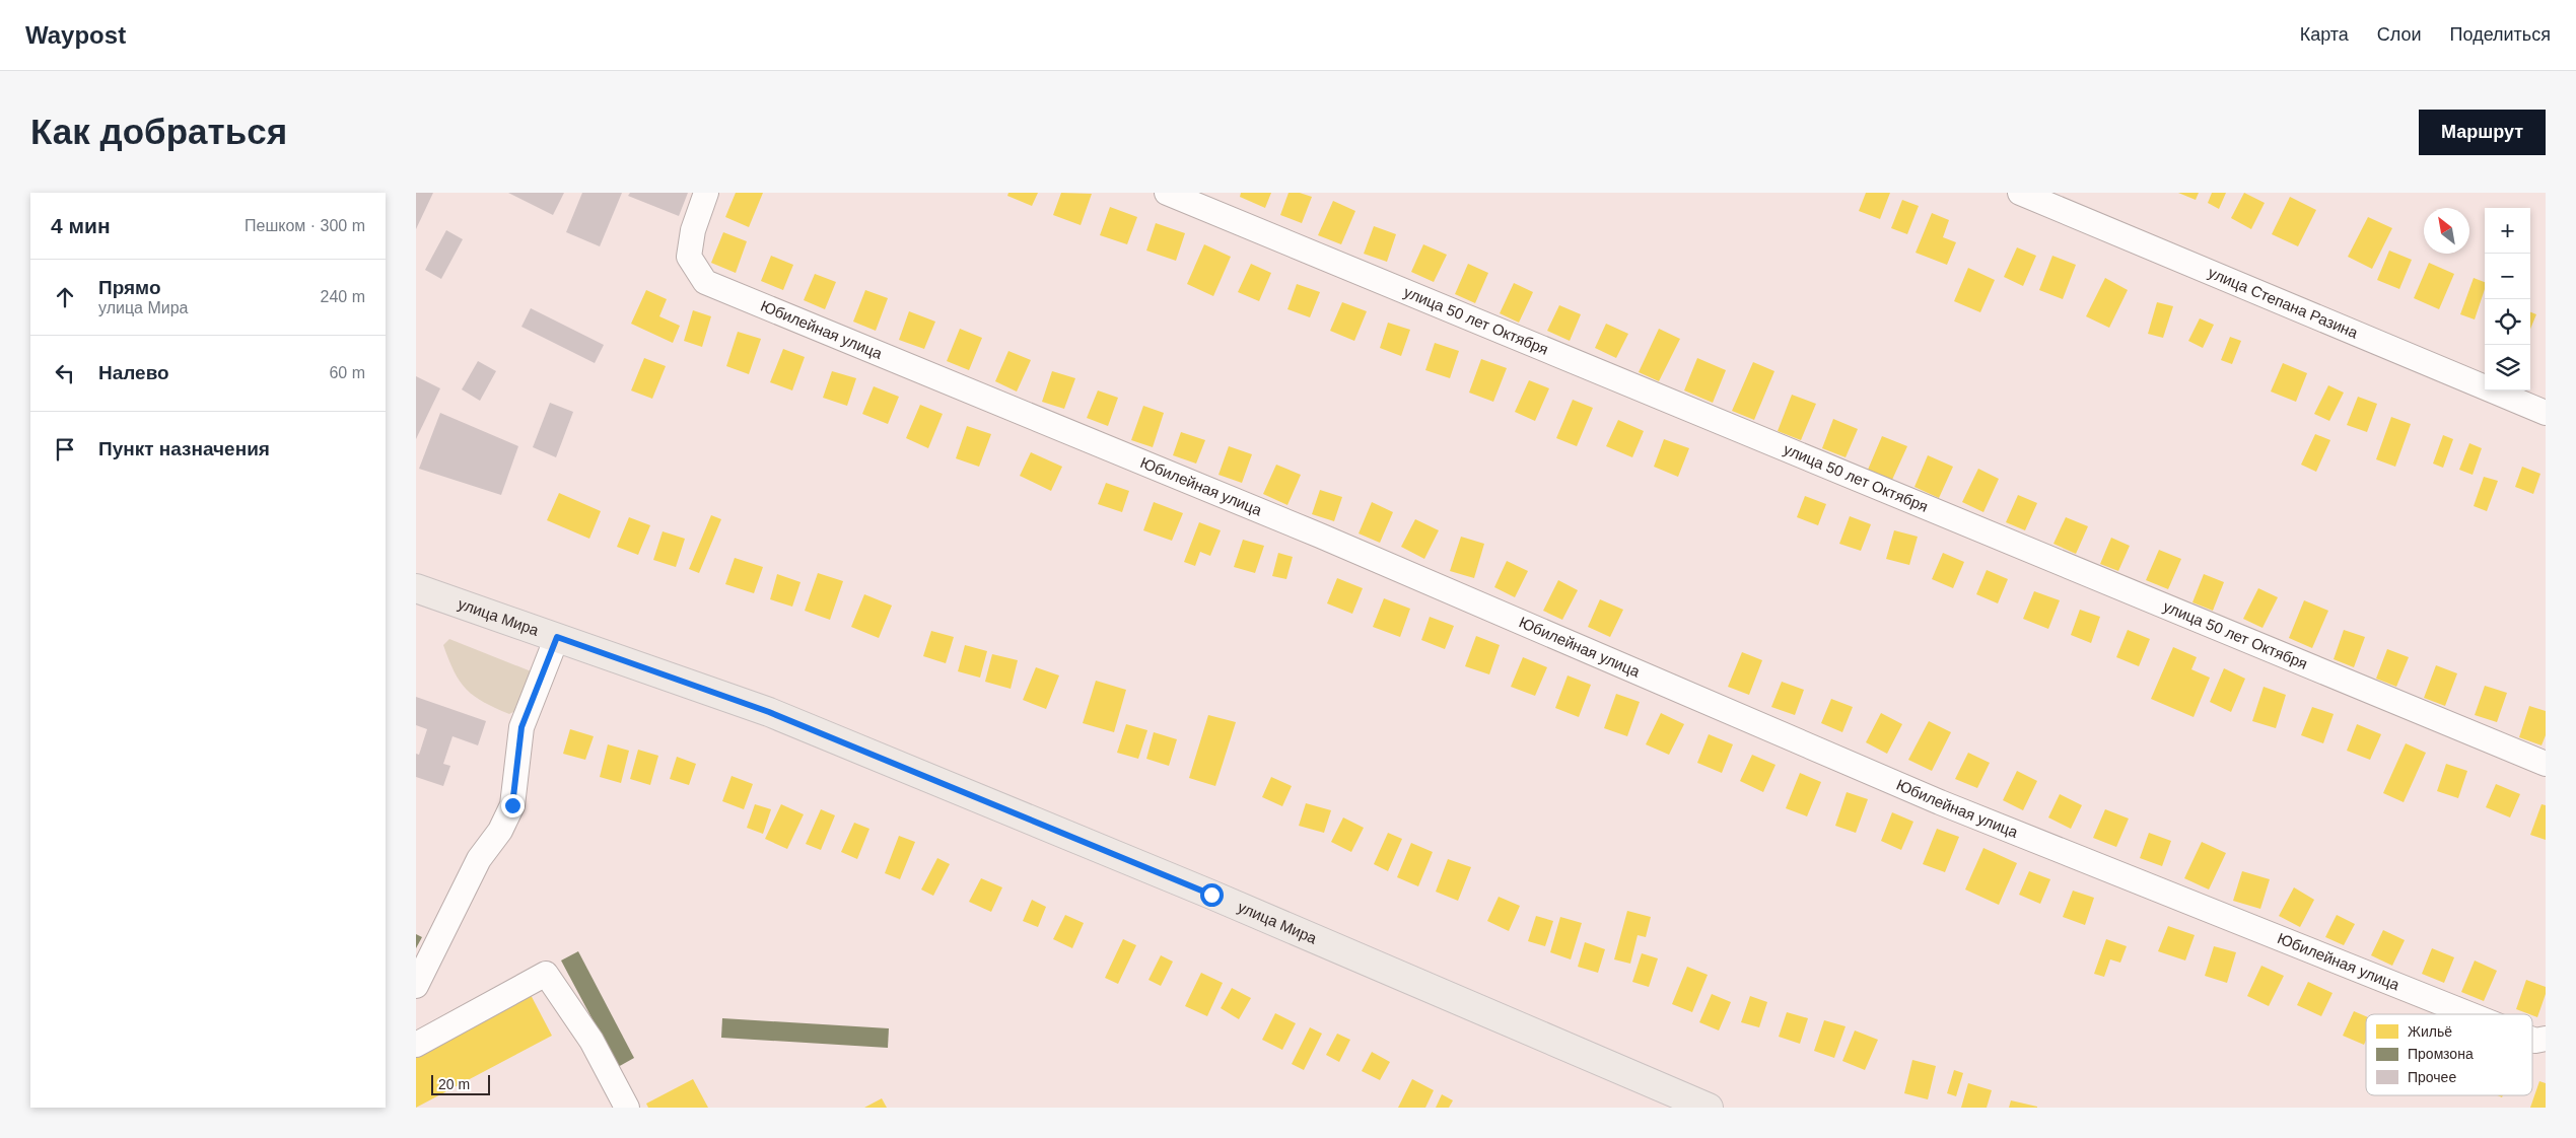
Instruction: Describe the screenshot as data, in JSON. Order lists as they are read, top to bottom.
{
  "streets": {
    "main road": ["улица Мира"],
    "street": ["улица Степана Разина", "улица 50 лет Октября", "Юбилейная улица"]
  },
  "legend": ["Жильё", "Промзона", "Прочее"],
  "scale_bar": "20 m",
  "north": "top left",
  "page": {
    "header": "Waypost",
    "nav": ["Карта", "Слои", "Поделиться"],
    "buttons": "Маршрут",
    "title": "Как добраться",
    "heading": ["4 мин", "Пешком · 300 m"],
    "map_buttons": ["+", "−"],
    "list": [
      ["Прямо", "улица Мира", "240 m"],
      ["Налево", "60 m"],
      "Пункт назначения"
    ],
    "scale": "20 m"
  }
}
